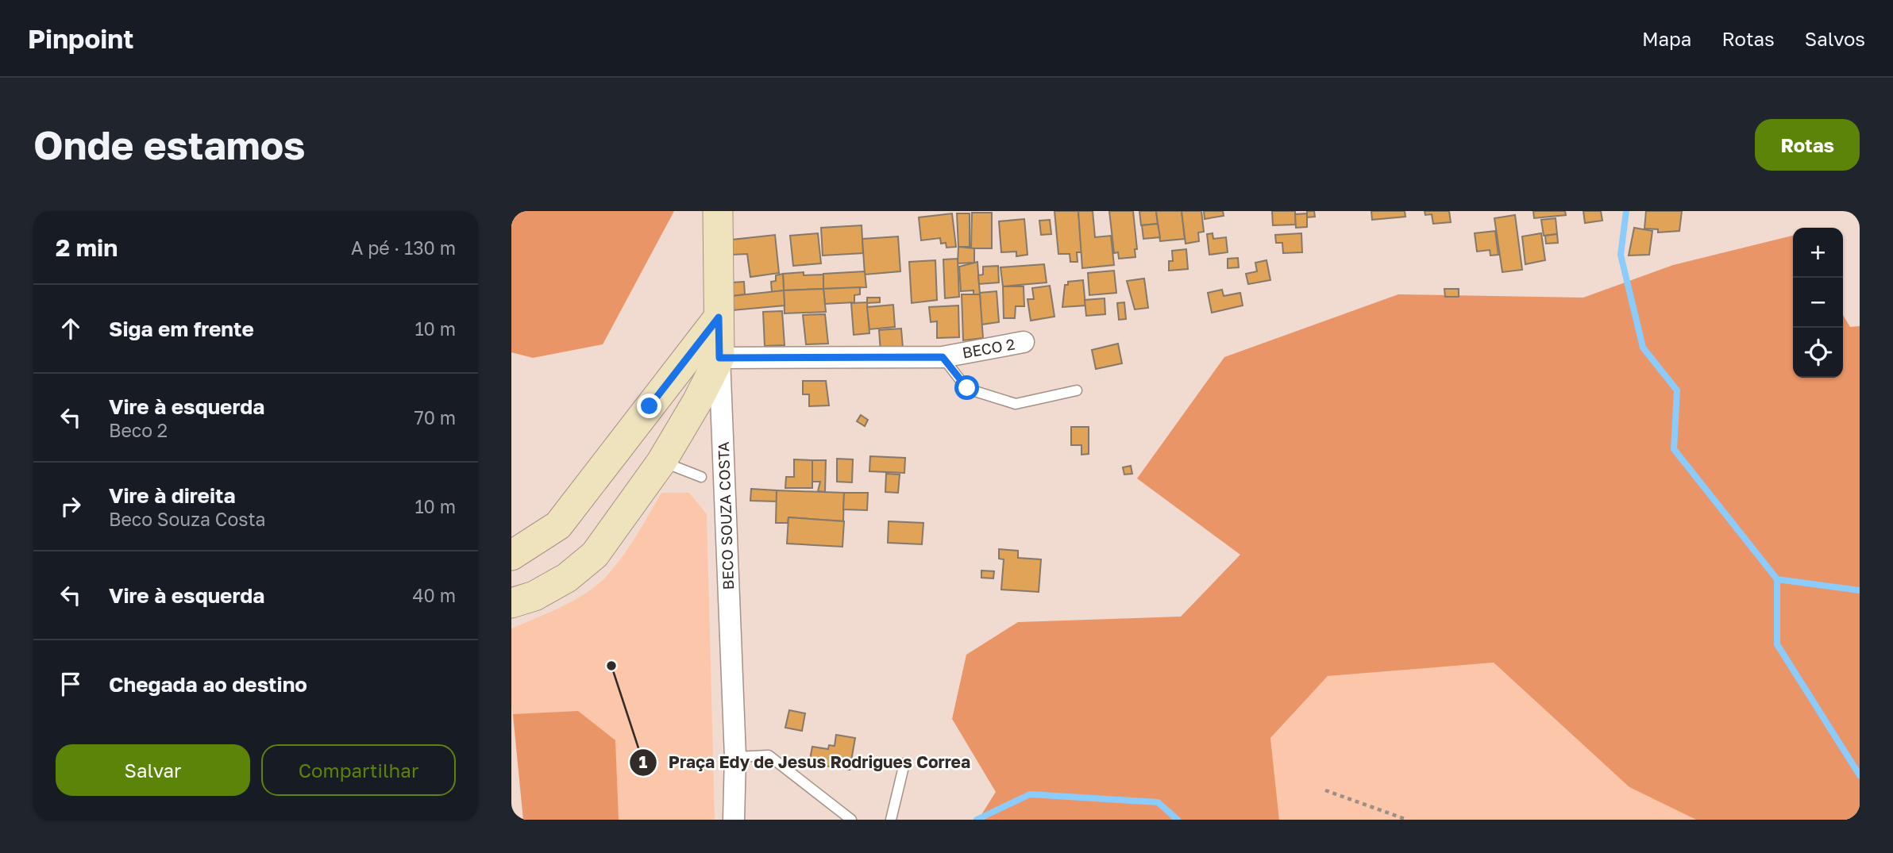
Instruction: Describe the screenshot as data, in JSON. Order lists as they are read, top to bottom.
{
  "streets": {
    "street": ["BECO 2", "BECO SOUZA COSTA"]
  },
  "crossings": [
    ["BECO 2", "BECO SOUZA COSTA"]
  ],
  "places": ["Praça Edy de Jesus Rodrigues Correa"],
  "page": {
    "header": "Pinpoint",
    "nav": ["Mapa", "Rotas", "Salvos"],
    "buttons": [
      "Rotas",
      ["Salvar", "Compartilhar"]
    ],
    "title": "Onde estamos",
    "heading": ["2 min", "A pé · 130 m"],
    "map_buttons": ["+", "−"],
    "list": [
      ["Siga em frente", "10 m"],
      ["Vire à esquerda", "Beco 2", "70 m"],
      ["Vire à direita", "Beco Souza Costa", "10 m"],
      ["Vire à esquerda", "40 m"],
      "Chegada ao destino"
    ]
  }
}
